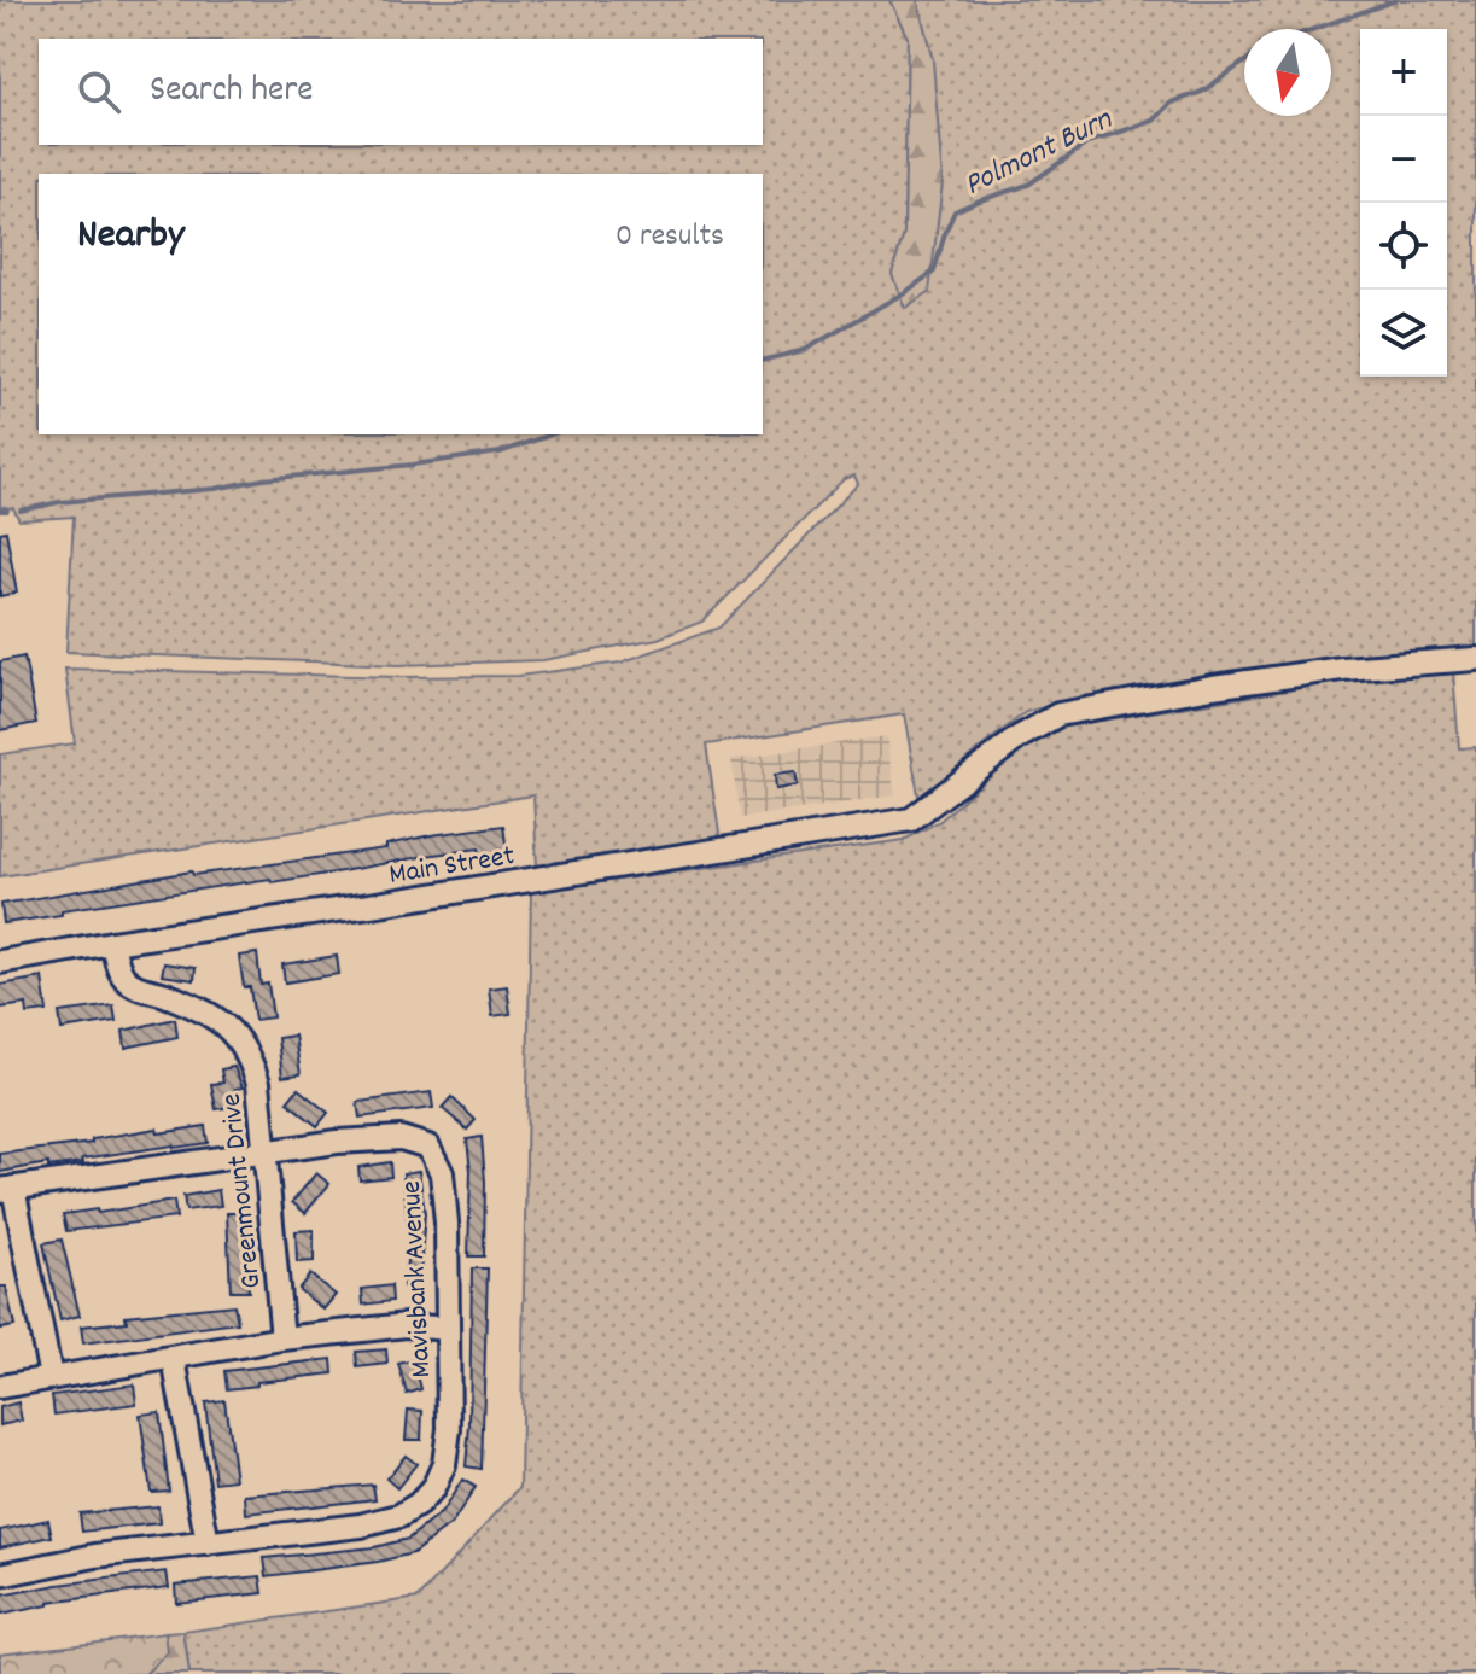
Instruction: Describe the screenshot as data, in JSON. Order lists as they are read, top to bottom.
{
  "streets": {
    "street": ["Main Street", "Greenmount Drive", "Mavisbank Avenue"]
  },
  "crossings": [
    ["Main Street", "Greenmount Drive"],
    ["Greenmount Drive", "Mavisbank Avenue"]
  ],
  "water": ["Polmont Burn"],
  "north": "bottom",
  "page": {
    "map_buttons": ["+", "−"],
    "search": "Search here",
    "heading": ["Nearby", "0 results"]
  }
}
